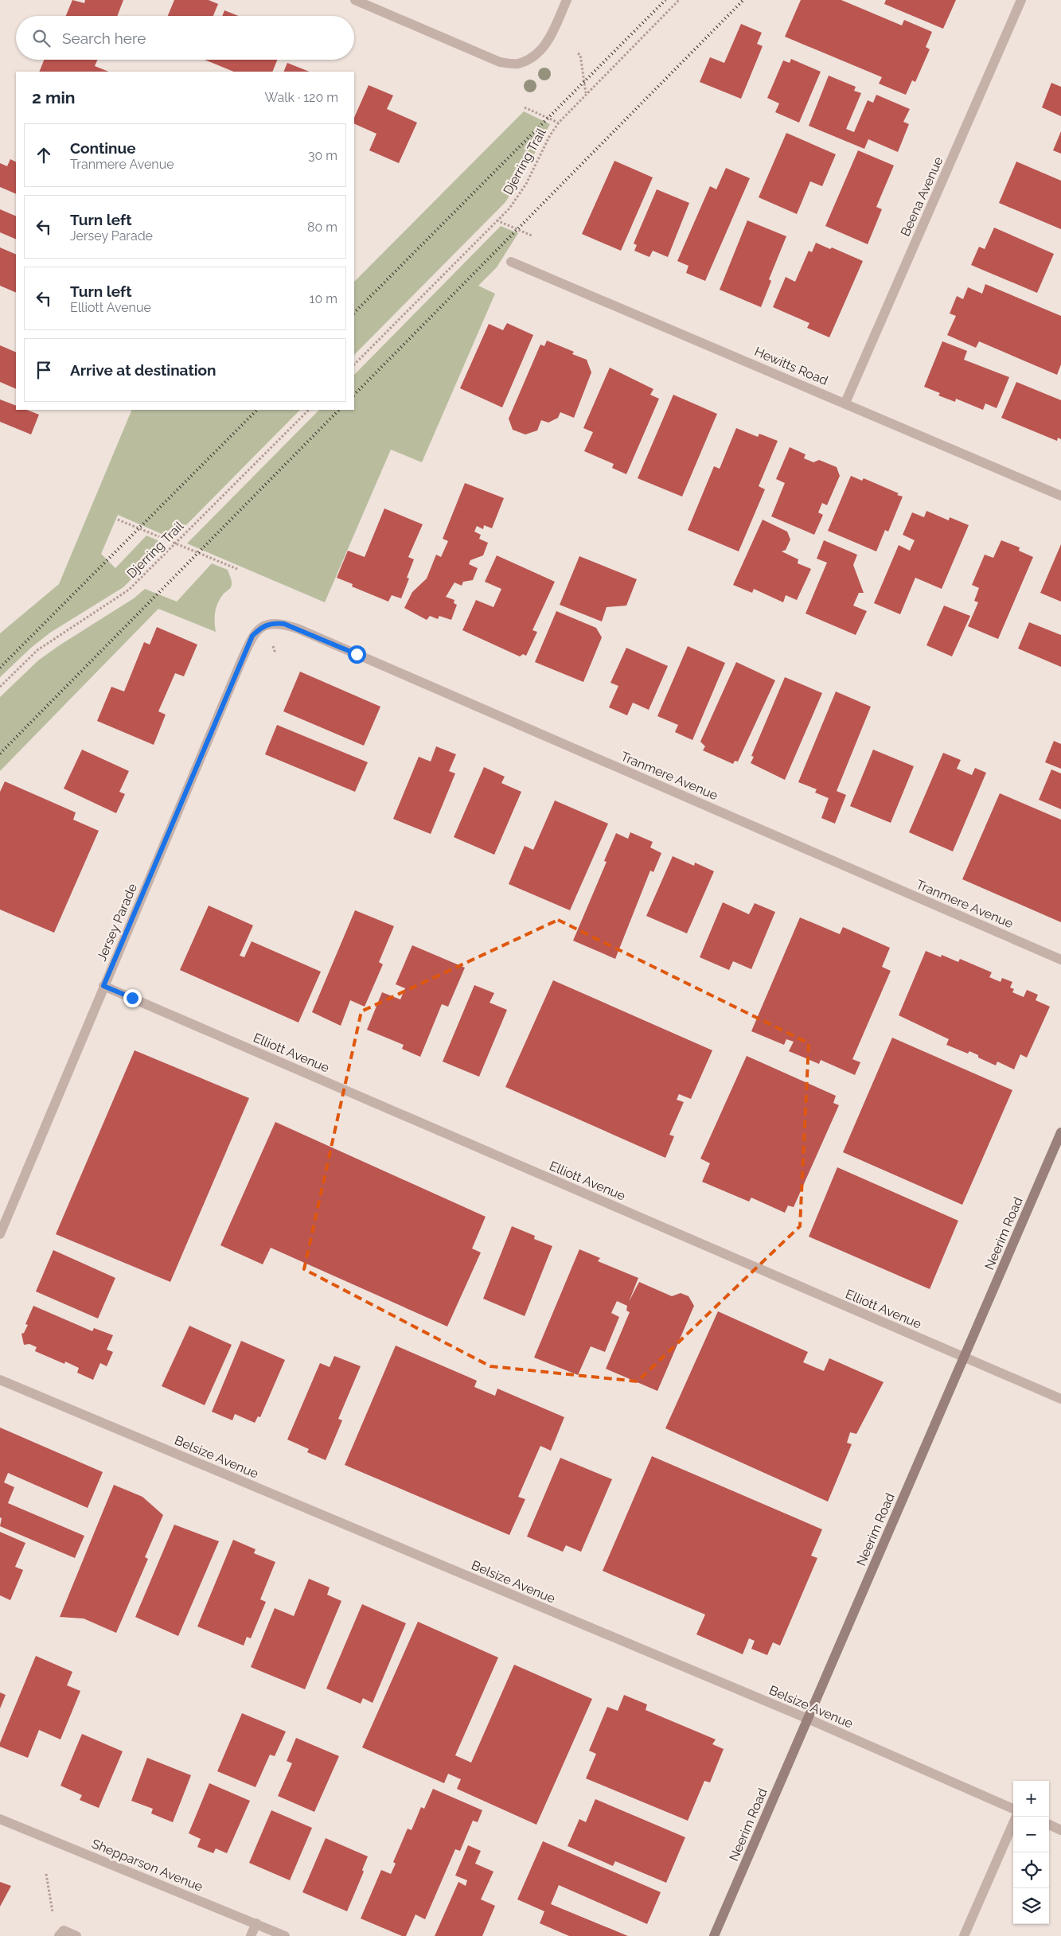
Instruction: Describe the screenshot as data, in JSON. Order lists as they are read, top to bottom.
{
  "streets": {
    "main road": ["Neerim Road"],
    "street": [
      "Beena Avenue",
      "Hewitts Road",
      "Tranmere Avenue",
      "Jersey Parade",
      "Elliott Avenue",
      "Belsize Avenue",
      "Shepparson Avenue"
    ],
    "path": ["Djerring Trail"]
  },
  "crossings": [
    ["Beena Avenue", "Hewitts Road"],
    ["Tranmere Avenue", "Jersey Parade"],
    ["Jersey Parade", "Elliott Avenue"],
    ["Elliott Avenue", "Neerim Road"],
    ["Neerim Road", "Belsize Avenue"]
  ],
  "page": {
    "search": "Search here",
    "heading": ["2 min", "Walk · 120 m"],
    "list": [
      ["Continue", "Tranmere Avenue", "30 m"],
      ["Turn left", "Jersey Parade", "80 m"],
      ["Turn left", "Elliott Avenue", "10 m"],
      "Arrive at destination"
    ],
    "map_buttons": ["+", "−"]
  }
}
